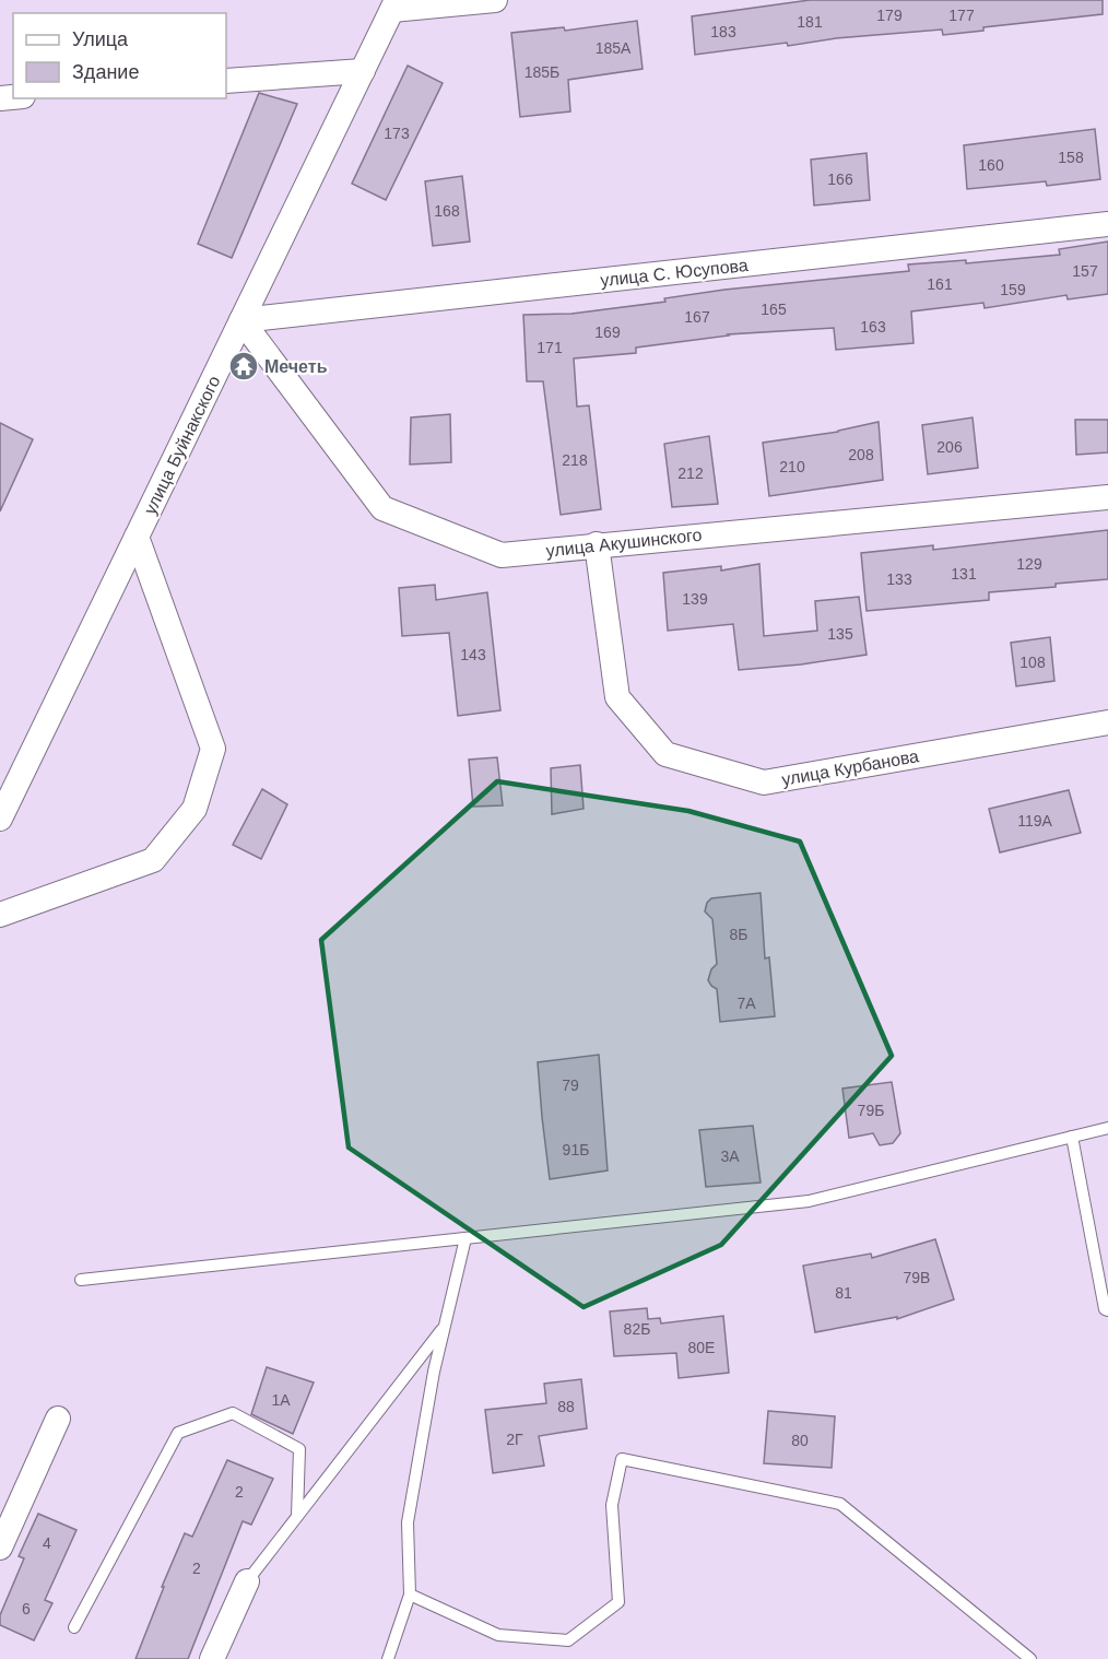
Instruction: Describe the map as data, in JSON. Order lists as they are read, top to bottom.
{
  "streets": {
    "street": [
      "улица С. Юсупова",
      "улица Буйнакского",
      "улица Акушинского",
      "улица Курбанова"
    ]
  },
  "crossings": [
    ["улица С. Юсупова", "улица Буйнакского"],
    ["улица С. Юсупова", "улица Акушинского"],
    ["улица Буйнакского", "улица Акушинского"],
    ["улица Акушинского", "улица Курбанова"]
  ],
  "places": {
    "temple": ["Мечеть"]
  },
  "house_numbers": [
    "179",
    "177",
    "181",
    "183",
    "185А",
    "185Б",
    "173",
    "158",
    "160",
    "166",
    "168",
    "157",
    "161",
    "159",
    "165",
    "167",
    "163",
    "169",
    "171",
    "206",
    "208",
    "218",
    "210",
    "212",
    "129",
    "131",
    "133",
    "139",
    "135",
    "143",
    "108",
    "119А",
    "8Б",
    "7А",
    "79",
    "79Б",
    "91Б",
    "3А",
    "79В",
    "81",
    "82Б",
    "80Е",
    "1А",
    "88",
    "2Г",
    "80",
    "2",
    "4",
    "2",
    "6"
  ],
  "legend": ["Улица", "Здание"]
}
